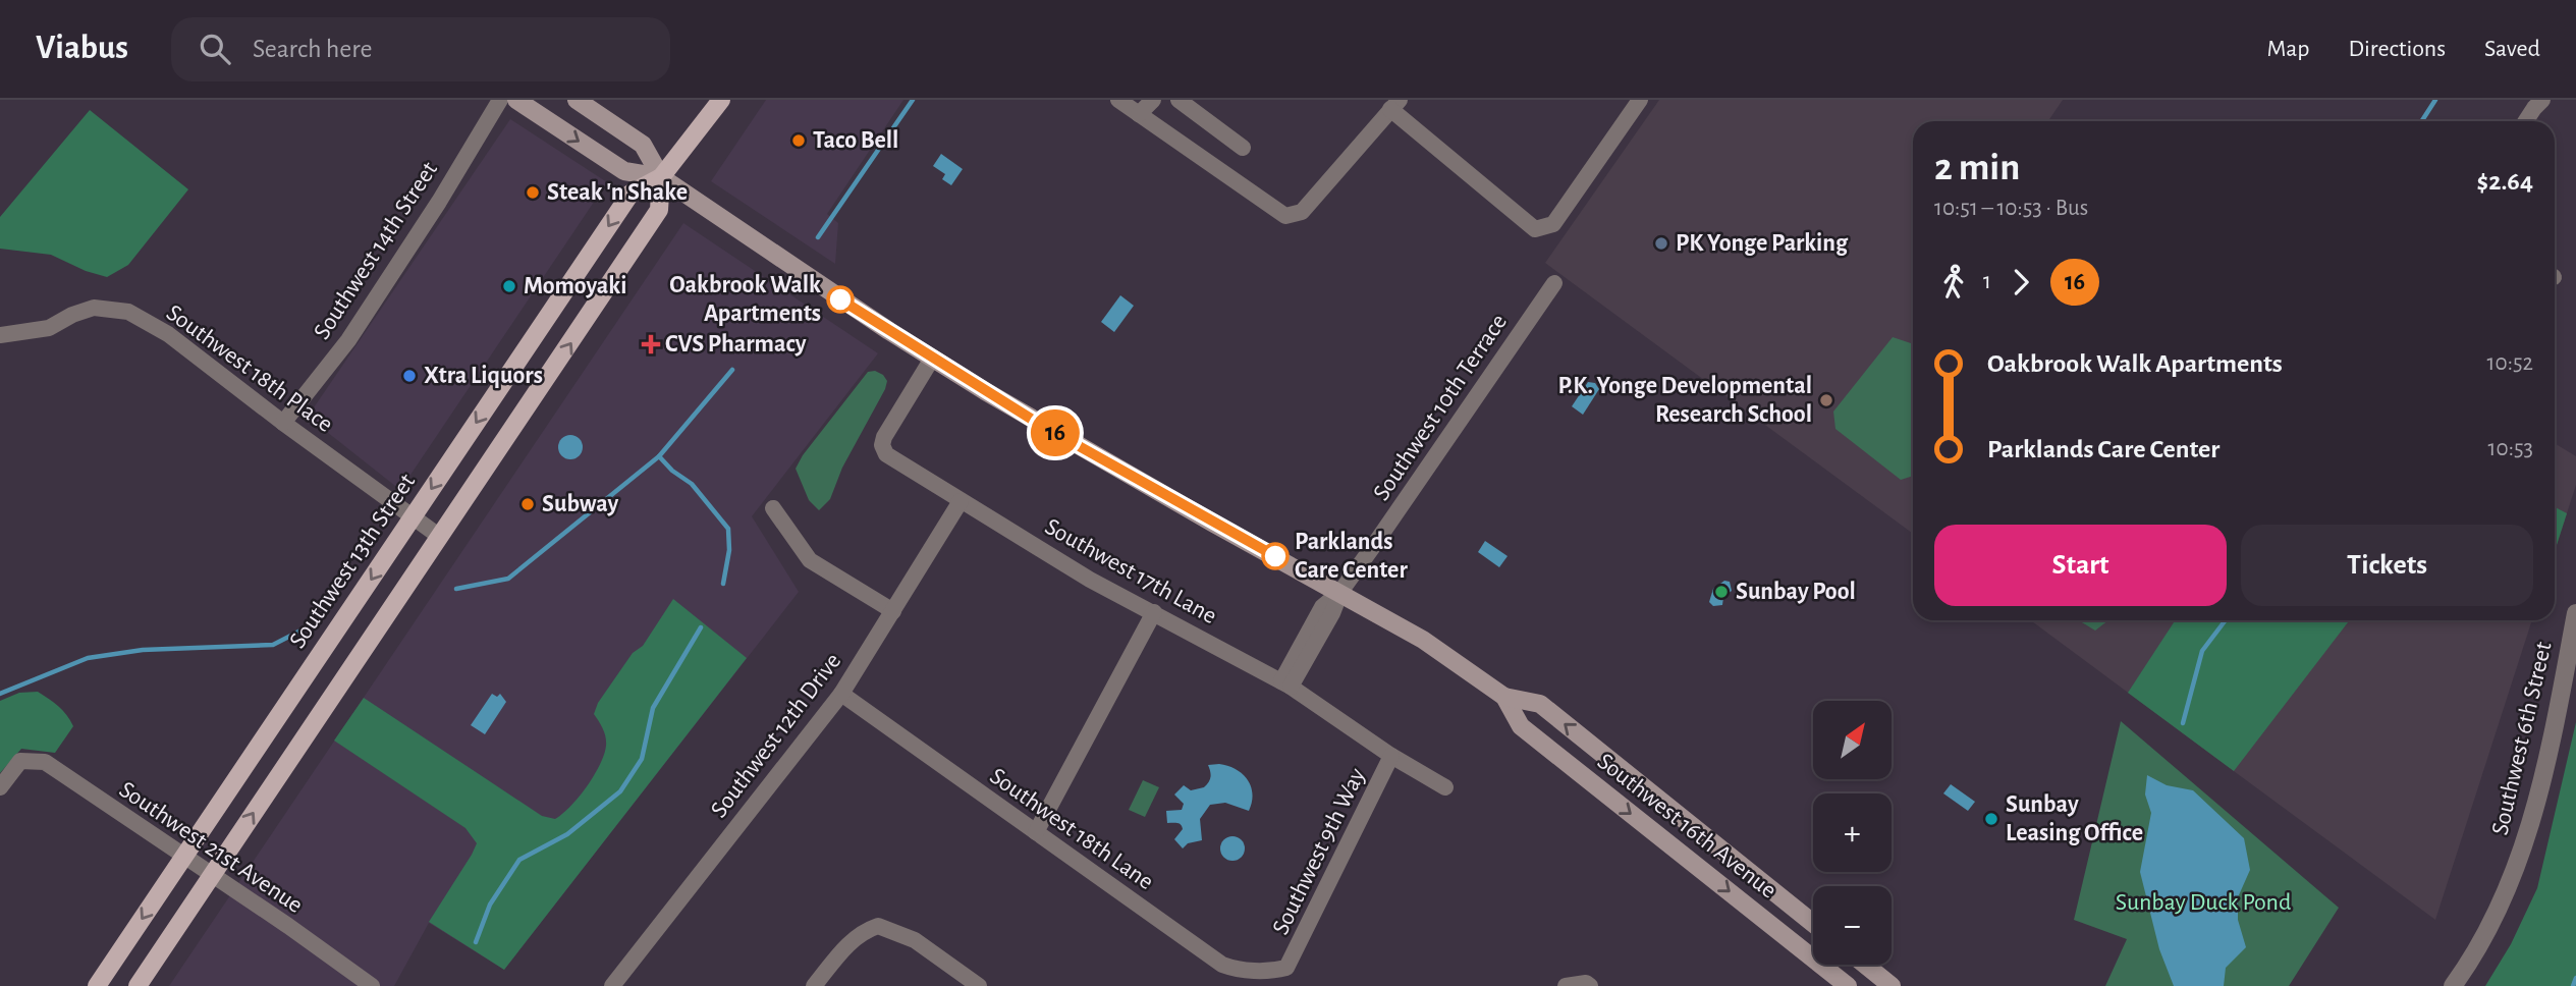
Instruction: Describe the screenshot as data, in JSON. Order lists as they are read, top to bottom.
{
  "streets": {
    "main road": ["Southwest 13th Street", "Southwest 16th Avenue"],
    "street": [
      "Southwest 14th Street",
      "Southwest 18th Place",
      "Southwest 10th Terrace",
      "Southwest 17th Lane",
      "Southwest 12th Drive",
      "Southwest 6th Street",
      "Southwest 18th Lane",
      "Southwest 21st Avenue",
      "Southwest 9th Way"
    ]
  },
  "crossings": [
    ["Southwest 14th Street", "Southwest 18th Place"],
    ["Southwest 18th Place", "Southwest 13th Street"],
    ["Southwest 10th Terrace", "Southwest 17th Lane"],
    ["Southwest 10th Terrace", "Southwest 16th Avenue"],
    ["Southwest 13th Street", "Southwest 16th Avenue"],
    ["Southwest 13th Street", "Southwest 21st Avenue"],
    ["Southwest 17th Lane", "Southwest 12th Drive"],
    ["Southwest 17th Lane", "Southwest 16th Avenue"],
    ["Southwest 17th Lane", "Southwest 9th Way"],
    ["Southwest 12th Drive", "Southwest 18th Lane"],
    ["Southwest 18th Lane", "Southwest 9th Way"]
  ],
  "parks": ["Sunbay Duck Pond"],
  "places": {
    "other": [
      "Taco Bell",
      "Steak 'n Shake",
      "PK Yonge Parking",
      "Momoyaki",
      "Oakbrook Walk Apartments",
      "Xtra Liquors",
      "P.K. Yonge Developmental Research School",
      "Subway",
      "Parklands Care Center",
      "Sunbay Pool",
      "Sunbay Leasing Office"
    ],
    "health": ["CVS Pharmacy"]
  },
  "lines": ["bus line 16"],
  "north": "top right",
  "page": {
    "header": "Viabus",
    "search": "Search here",
    "nav": ["Map", "Directions", "Saved"],
    "on_map": "16",
    "heading": ["2 min", "10:51 – 10:53 · Bus", "$2.64"],
    "legs": ["1", "16"],
    "list": [
      {
        "name": "Oakbrook Walk Apartments",
        "value": "10:52"
      },
      {
        "name": "Parklands Care Center",
        "value": "10:53"
      }
    ],
    "buttons": ["Start", "Tickets"],
    "map_buttons": ["+", "−"]
  }
}
